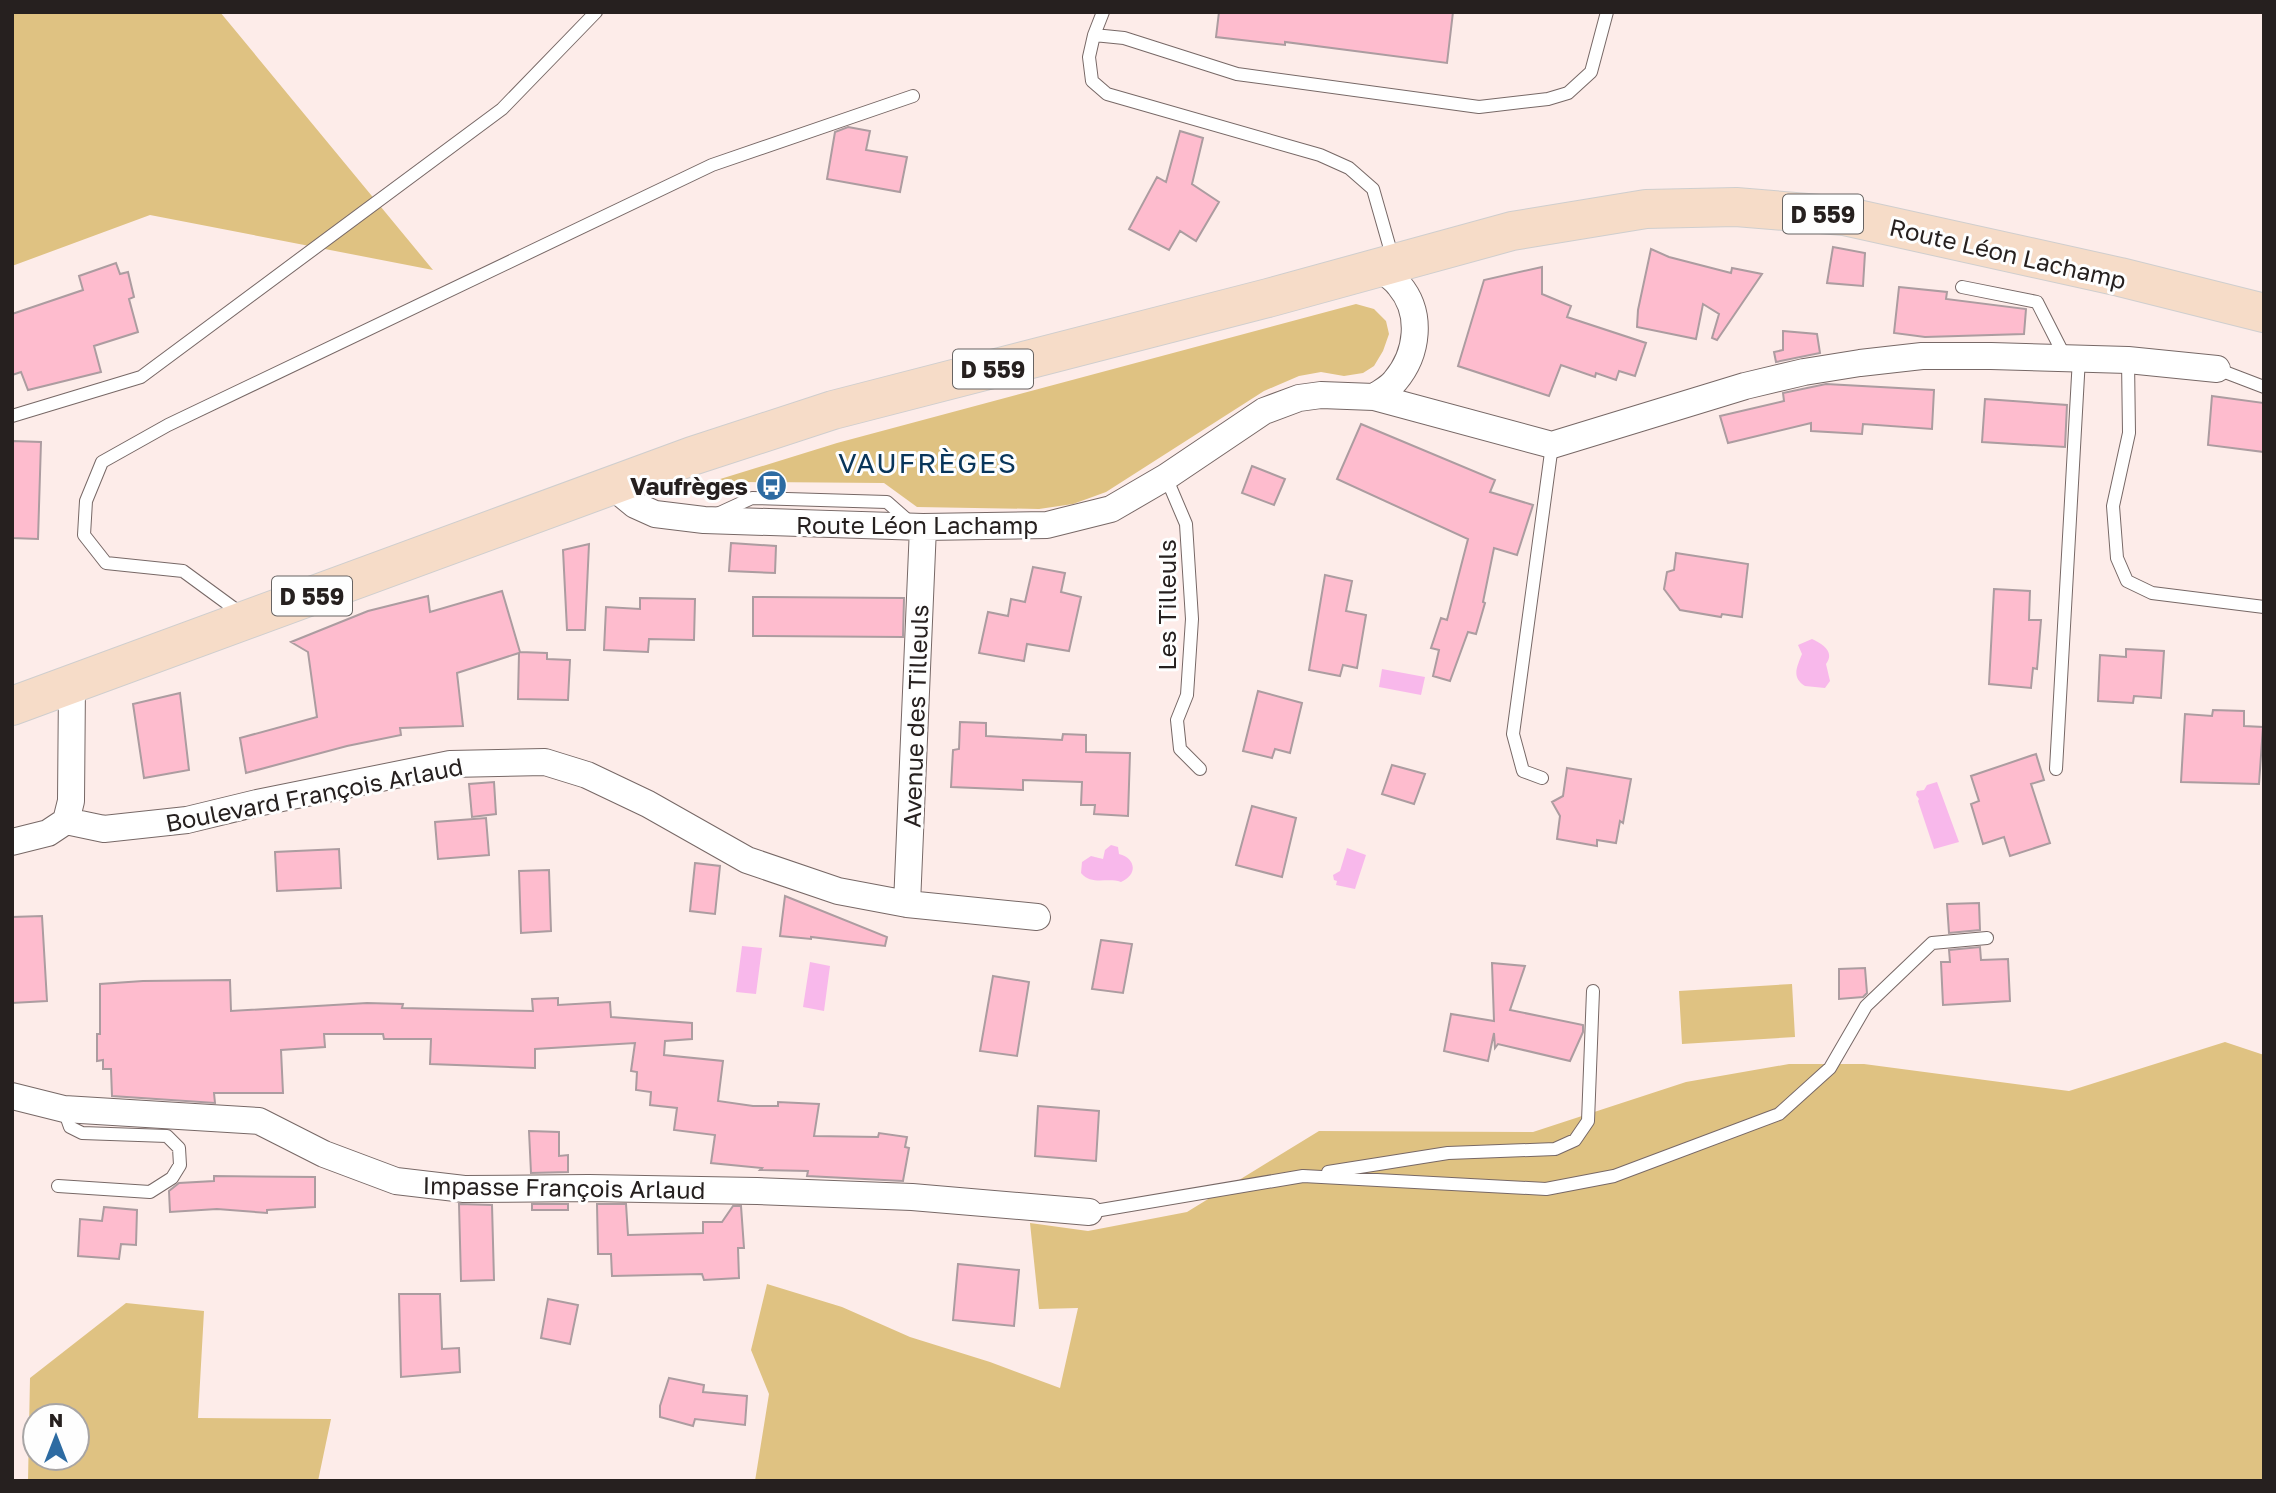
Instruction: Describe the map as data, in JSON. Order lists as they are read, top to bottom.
{
  "streets": {
    "main road": ["D 559", "Route Léon Lachamp"],
    "street": ["Avenue des Tilleuls", "Boulevard François Arlaud", "Impasse François Arlaud"],
    "lane": ["Les Tilleuls"]
  },
  "crossings": [
    ["Route Léon Lachamp", "Les Tilleuls"],
    ["Route Léon Lachamp", "Avenue des Tilleuls"],
    ["Avenue des Tilleuls", "Boulevard François Arlaud"]
  ],
  "districts": ["VAUFRÈGES"],
  "places": {
    "bus stop": ["Vaufrèges"]
  },
  "north": "top"
}
